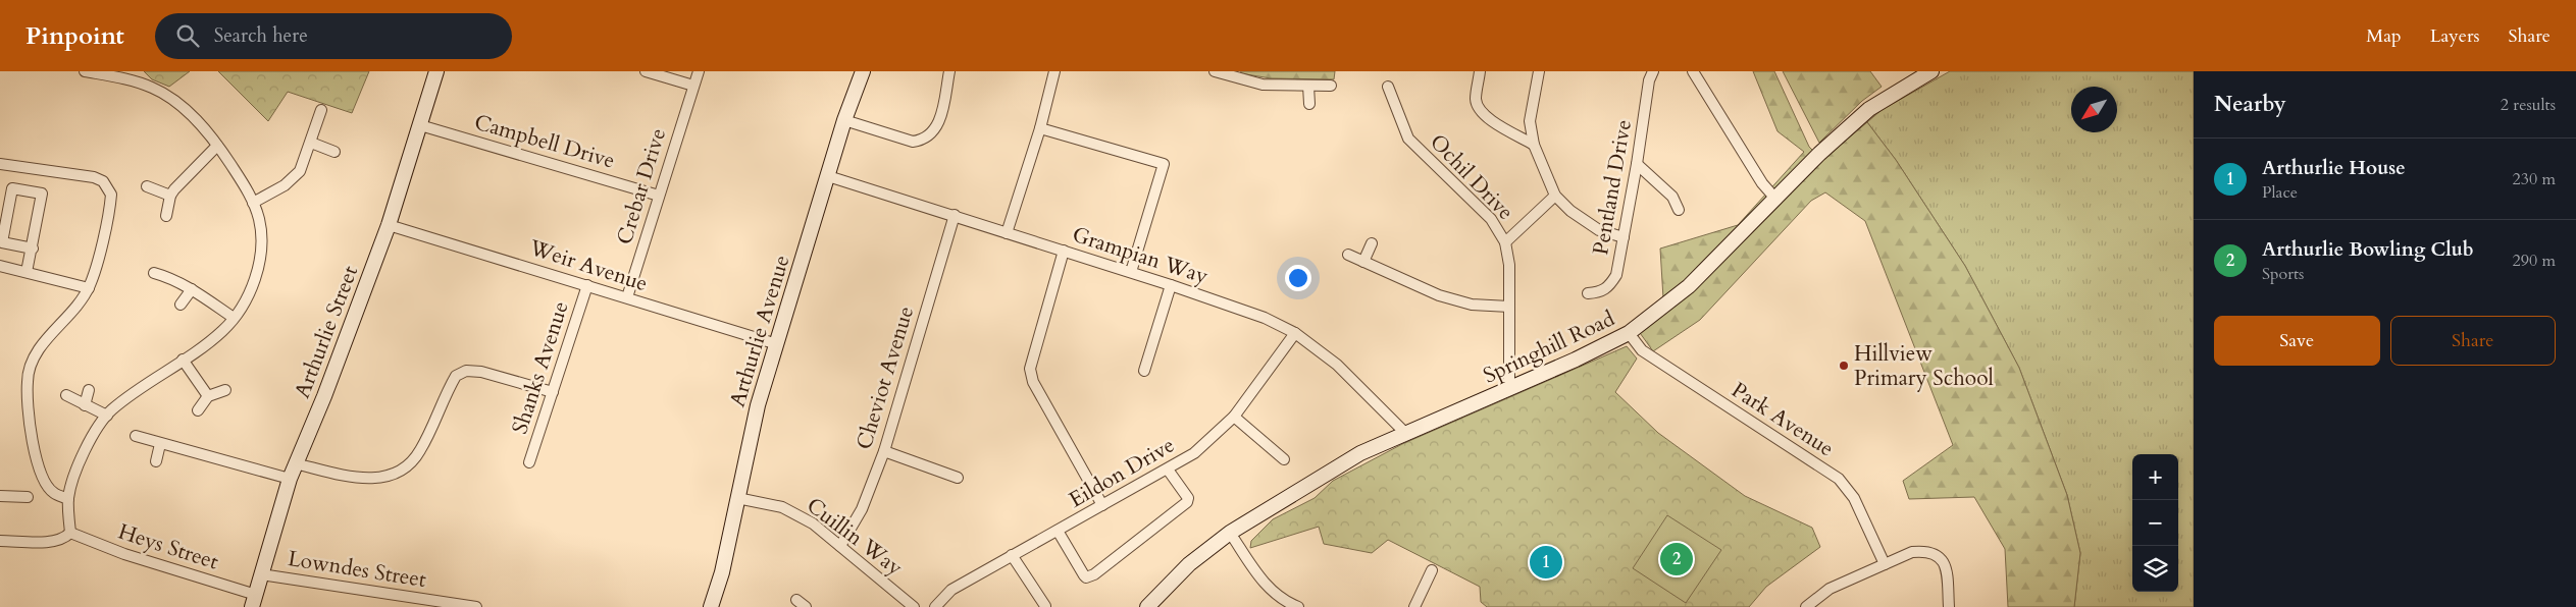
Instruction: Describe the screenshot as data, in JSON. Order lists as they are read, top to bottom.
{
  "streets": {
    "street": [
      "Campbell Drive",
      "Ochil Drive",
      "Crebar Drive",
      "Pentland Drive",
      "Grampian Way",
      "Weir Avenue",
      "Arthurlie Avenue",
      "Arthurlie Street",
      "Springhill Road",
      "Shanks Avenue",
      "Cheviot Avenue",
      "Park Avenue",
      "Eildon Drive",
      "Cuillin Way",
      "Heys Street",
      "Lowndes Street"
    ]
  },
  "crossings": [
    ["Campbell Drive", "Crebar Drive"],
    ["Campbell Drive", "Arthurlie Street"],
    ["Ochil Drive", "Springhill Road"],
    ["Crebar Drive", "Weir Avenue"],
    ["Grampian Way", "Arthurlie Avenue"],
    ["Grampian Way", "Springhill Road"],
    ["Grampian Way", "Cheviot Avenue"],
    ["Grampian Way", "Eildon Drive"],
    ["Weir Avenue", "Arthurlie Avenue"],
    ["Weir Avenue", "Arthurlie Street"],
    ["Weir Avenue", "Shanks Avenue"],
    ["Arthurlie Avenue", "Cuillin Way"],
    ["Arthurlie Street", "Heys Street"],
    ["Arthurlie Street", "Lowndes Street"],
    ["Springhill Road", "Park Avenue"],
    ["Cheviot Avenue", "Cuillin Way"]
  ],
  "places": ["Hillview Primary School"],
  "north": "bottom left",
  "page": {
    "header": "Pinpoint",
    "search": "Search here",
    "nav": ["Map", "Layers", "Share"],
    "heading": ["Nearby", "2 results"],
    "list": [
      {
        "mark": "1",
        "name": "Arthurlie House",
        "note": "Place",
        "value": "230 m"
      },
      {
        "mark": "2",
        "name": "Arthurlie Bowling Club",
        "note": "Sports",
        "value": "290 m"
      }
    ],
    "buttons": ["Save", "Share"],
    "map_buttons": ["+", "−"],
    "pins": ["2", "1"]
  }
}
